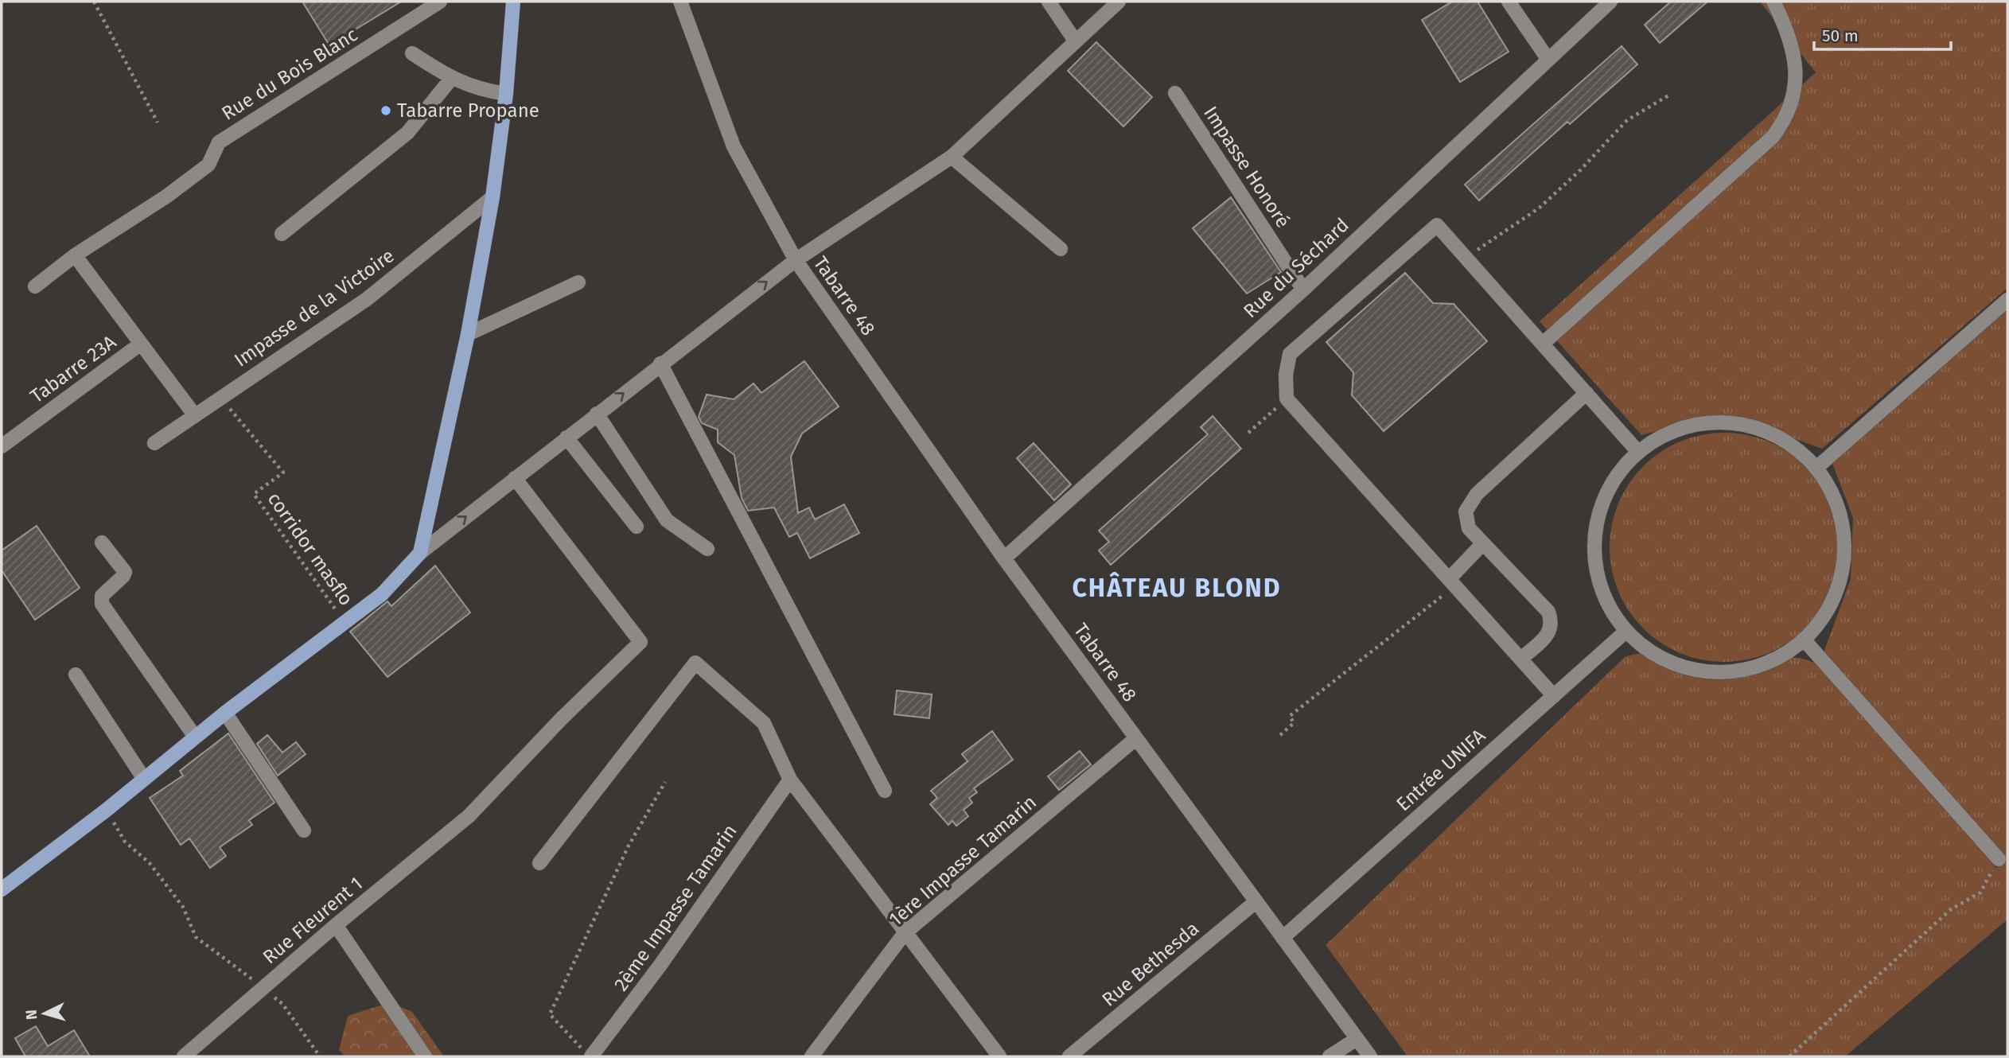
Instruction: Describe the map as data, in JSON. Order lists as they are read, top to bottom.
{
  "streets": {
    "street": [
      "Rue du Bois Blanc",
      "Impasse Honoré",
      "Rue du Séchard",
      "Tabarre 48",
      "Impasse de la Victoire",
      "Tabarre 23A",
      "Entrée UNIFA",
      "1ère Impasse Tamarin",
      "2ème Impasse Tamarin",
      "Rue Fleurent 1",
      "Rue Bethesda"
    ],
    "path": ["corridor masflo"]
  },
  "crossings": [
    ["Impasse Honoré", "Rue du Séchard"],
    ["Rue du Séchard", "Tabarre 48"],
    ["Tabarre 48", "Entrée UNIFA"],
    ["Tabarre 48", "1ère Impasse Tamarin"],
    ["Tabarre 48", "Rue Fleurent 1"],
    ["Tabarre 48", "Rue Bethesda"],
    ["Impasse de la Victoire", "corridor masflo"]
  ],
  "districts": ["CHÂTEAU BLOND"],
  "places": ["Tabarre Propane"],
  "scale_bar": "50 m",
  "north": "left"
}
